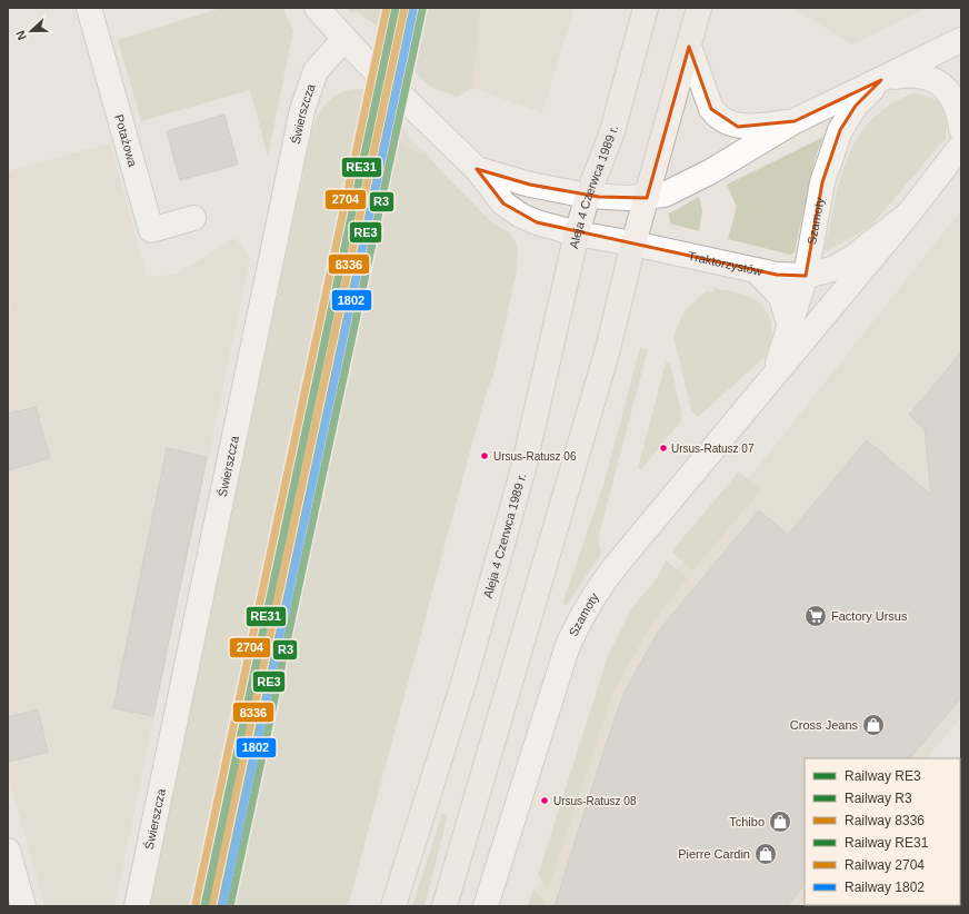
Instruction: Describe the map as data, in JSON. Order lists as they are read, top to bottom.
{
  "streets": {
    "main road": ["Aleja 4 Czerwca 1989 r."],
    "street": [
      "Świerszcza",
      "Potażowa",
      "Szamoty",
      "Traktorzystów"
    ]
  },
  "crossings": [
    ["Świerszcza", "Traktorzystów"],
    ["Aleja 4 Czerwca 1989 r.", "Traktorzystów"],
    ["Szamoty", "Traktorzystów"]
  ],
  "places": {
    "other": ["Ursus-Ratusz 07", "Ursus-Ratusz 06", "Ursus-Ratusz 08"],
    "supermarket": ["Factory Ursus"],
    "shop": ["Cross Jeans", "Tchibo", "Pierre Cardin"]
  },
  "lines": [
    "rail line RE3",
    "rail line 8336",
    "rail line RE31",
    "rail line 2704",
    "rail line R3",
    "rail line 1802"
  ],
  "legend": [
    "Railway RE3",
    "Railway R3",
    "Railway 8336",
    "Railway RE31",
    "Railway 2704",
    "Railway 1802"
  ],
  "north": "left"
}
